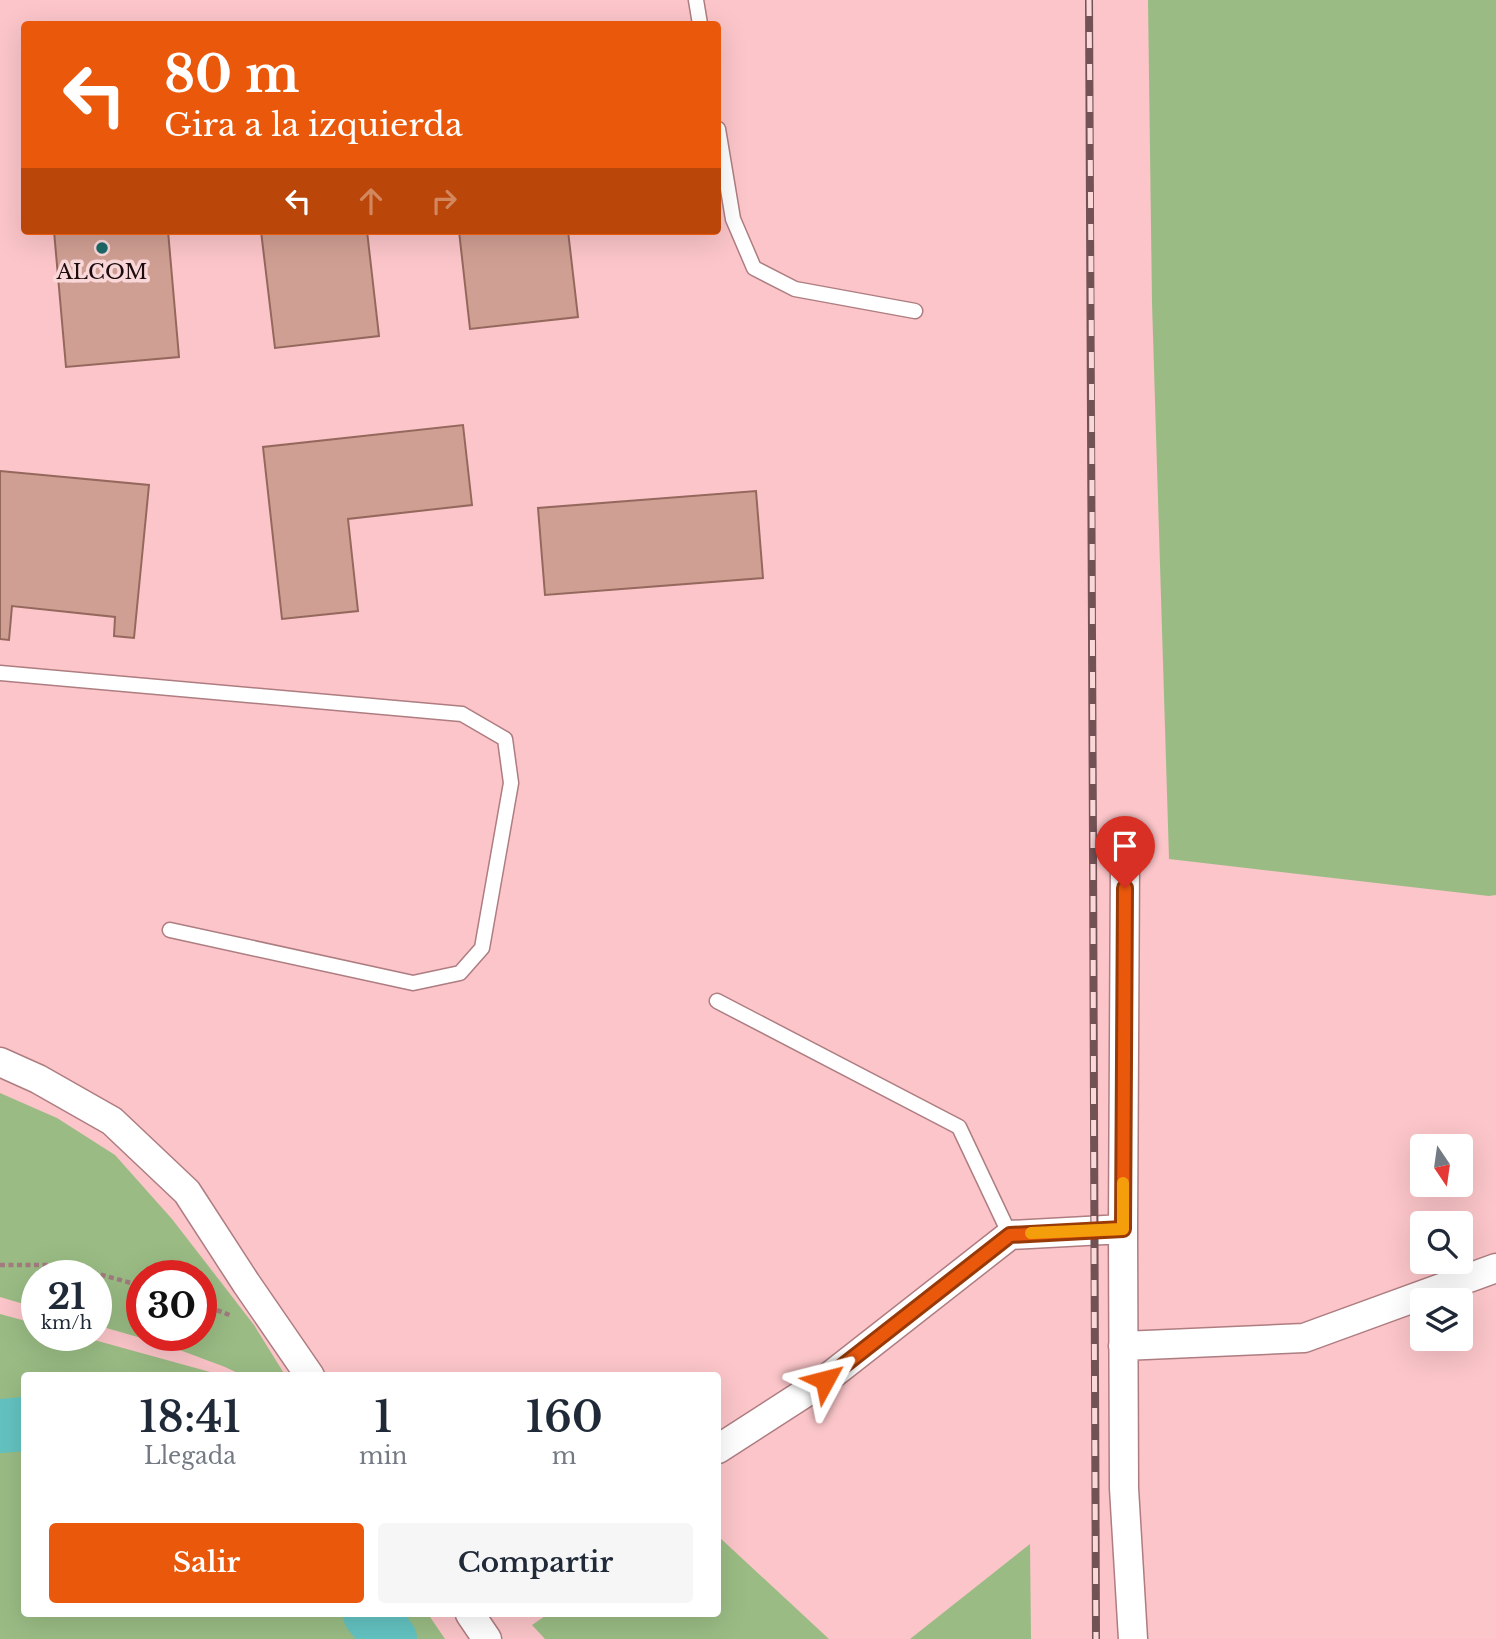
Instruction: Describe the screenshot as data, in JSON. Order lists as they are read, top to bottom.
{
  "places": ["ALCOM"],
  "north": "bottom",
  "page": {
    "turn": ["80 m", "Gira a la izquierda"],
    "speed": "21 km/h",
    "limit": "30",
    "eta": [
      "18:41",
      "Llegada",
      "1",
      "min",
      "160",
      "m"
    ],
    "buttons": ["Salir", "Compartir"]
  }
}
